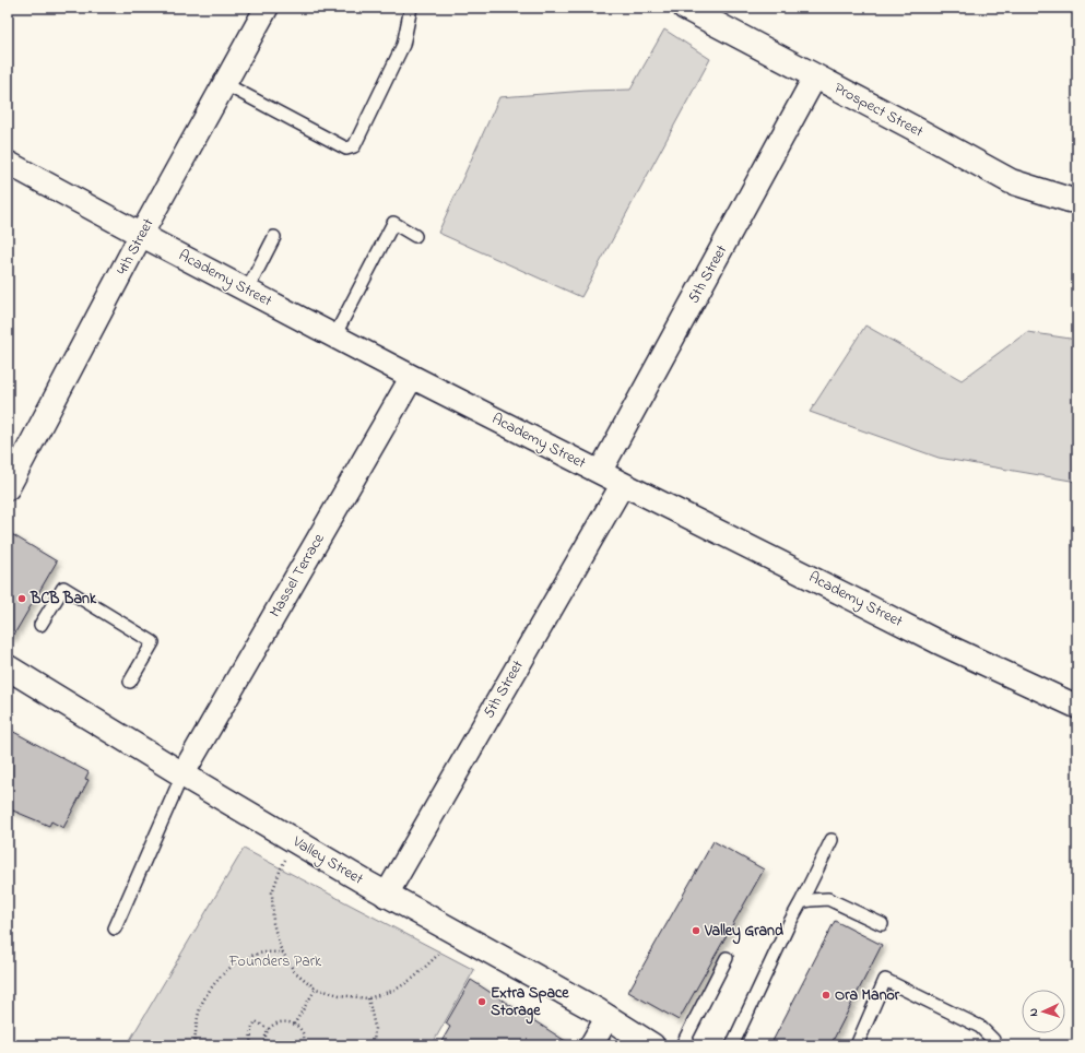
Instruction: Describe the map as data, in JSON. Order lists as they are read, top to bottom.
{
  "streets": {
    "main road": ["Prospect Street", "Valley Street"],
    "street": [
      "4th Street",
      "5th Street",
      "Academy Street",
      "Massel Terrace"
    ]
  },
  "crossings": [
    ["Prospect Street", "5th Street"],
    ["4th Street", "Academy Street"],
    ["5th Street", "Academy Street"],
    ["5th Street", "Valley Street"],
    ["Academy Street", "Massel Terrace"],
    ["Massel Terrace", "Valley Street"]
  ],
  "parks": ["Founders Park"],
  "places": [
    "BCB Bank",
    "Valley Grand",
    "Ora Manor",
    "Extra Space Storage"
  ],
  "north": "left"
}
